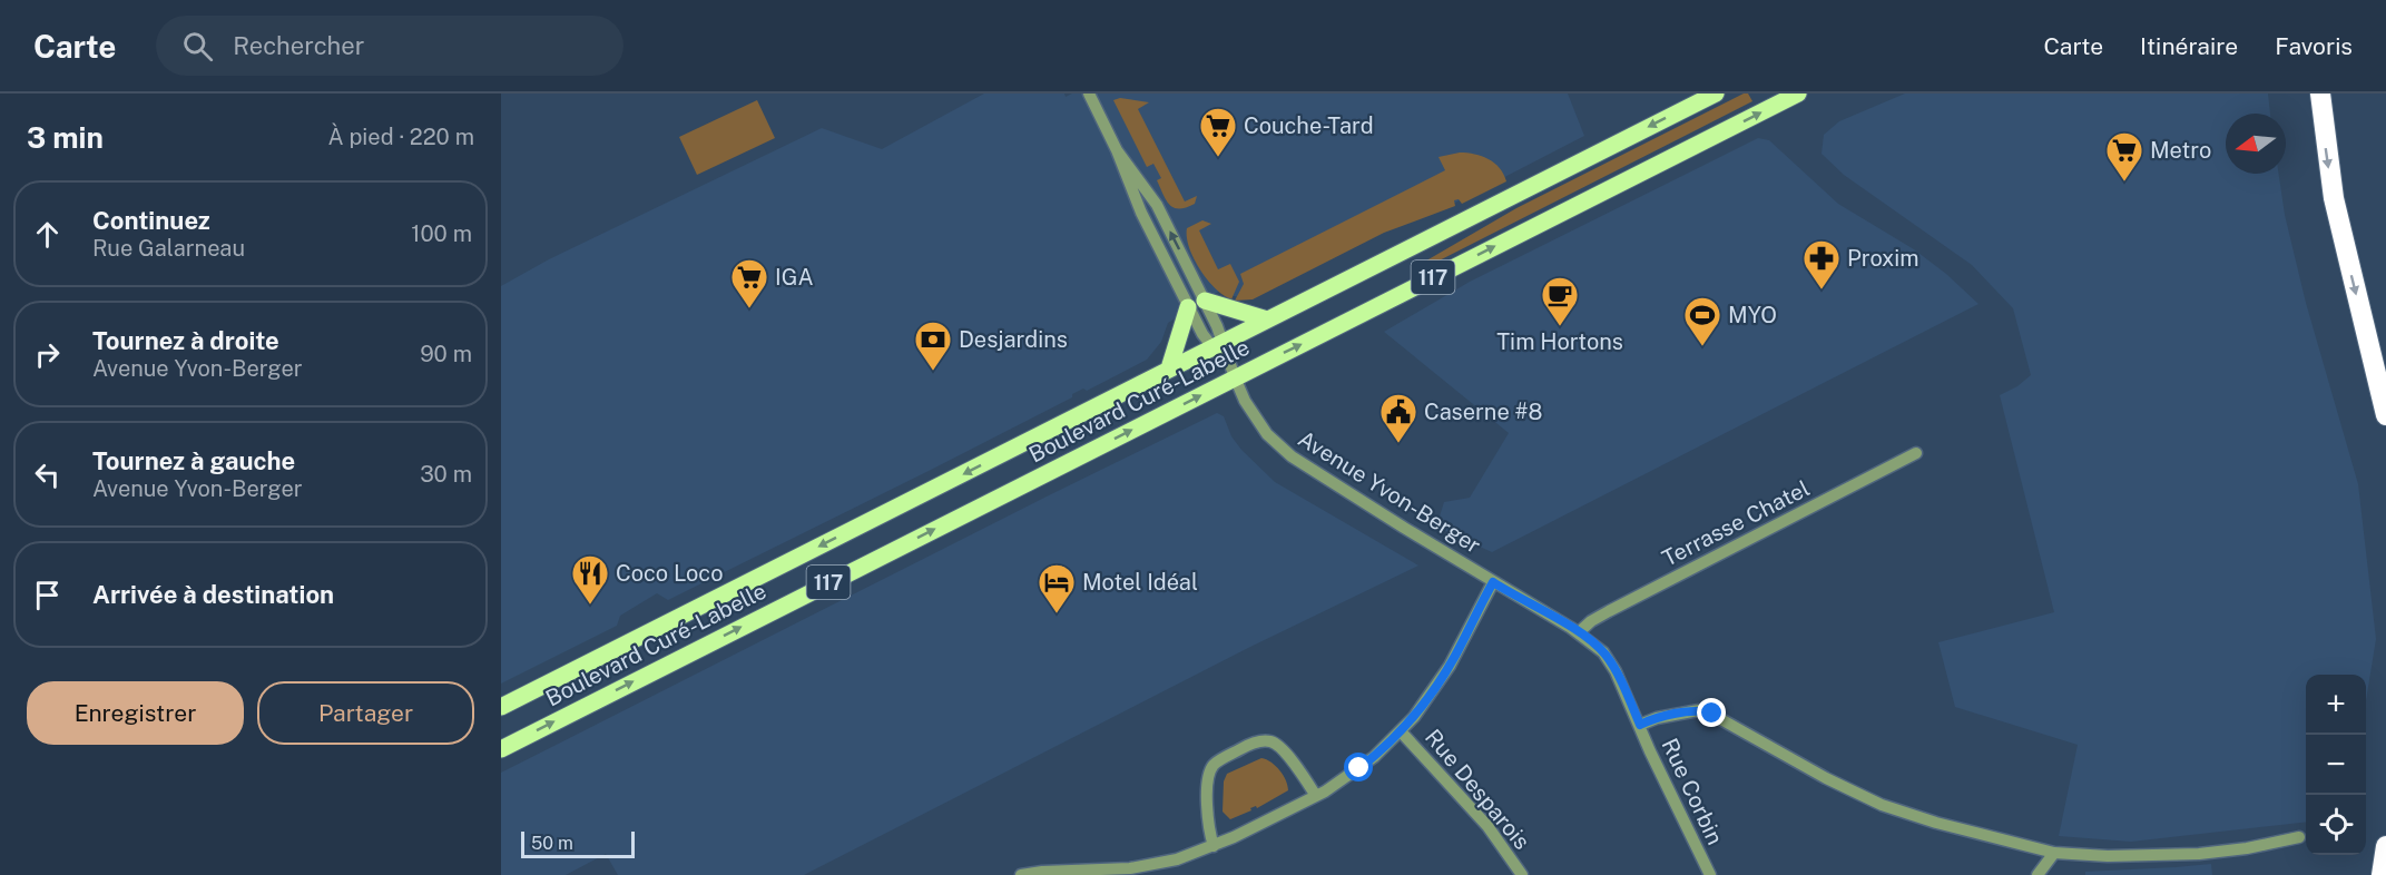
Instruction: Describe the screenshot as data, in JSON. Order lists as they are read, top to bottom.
{
  "streets": {
    "main road": ["117", "Boulevard Curé-Labelle"],
    "street": [
      "Avenue Yvon-Berger",
      "Terrasse Chatel",
      "Rue Desparois",
      "Rue Corbin"
    ]
  },
  "crossings": [
    ["Boulevard Curé-Labelle", "Avenue Yvon-Berger"],
    ["Avenue Yvon-Berger", "Terrasse Chatel"],
    ["Avenue Yvon-Berger", "Rue Corbin"]
  ],
  "places": {
    "supermarket": ["Couche-Tard", "Metro", "IGA"],
    "pharmacy": ["Proxim"],
    "cafe": ["Tim Hortons"],
    "sports": ["MYO"],
    "bank": ["Desjardins"],
    "public building": ["Caserne #8"],
    "restaurant": ["Coco Loco"],
    "hotel": ["Motel Idéal"]
  },
  "scale_bar": "50 m",
  "north": "left",
  "page": {
    "header": "Carte",
    "search": "Rechercher",
    "nav": ["Carte", "Itinéraire", "Favoris"],
    "heading": ["3 min", "À pied · 220 m"],
    "list": [
      ["Continuez", "Rue Galarneau", "100 m"],
      ["Tournez à droite", "Avenue Yvon-Berger", "90 m"],
      ["Tournez à gauche", "Avenue Yvon-Berger", "30 m"],
      "Arrivée à destination"
    ],
    "buttons": ["Enregistrer", "Partager"],
    "map_buttons": ["+", "−"],
    "scale": "50 m"
  }
}
